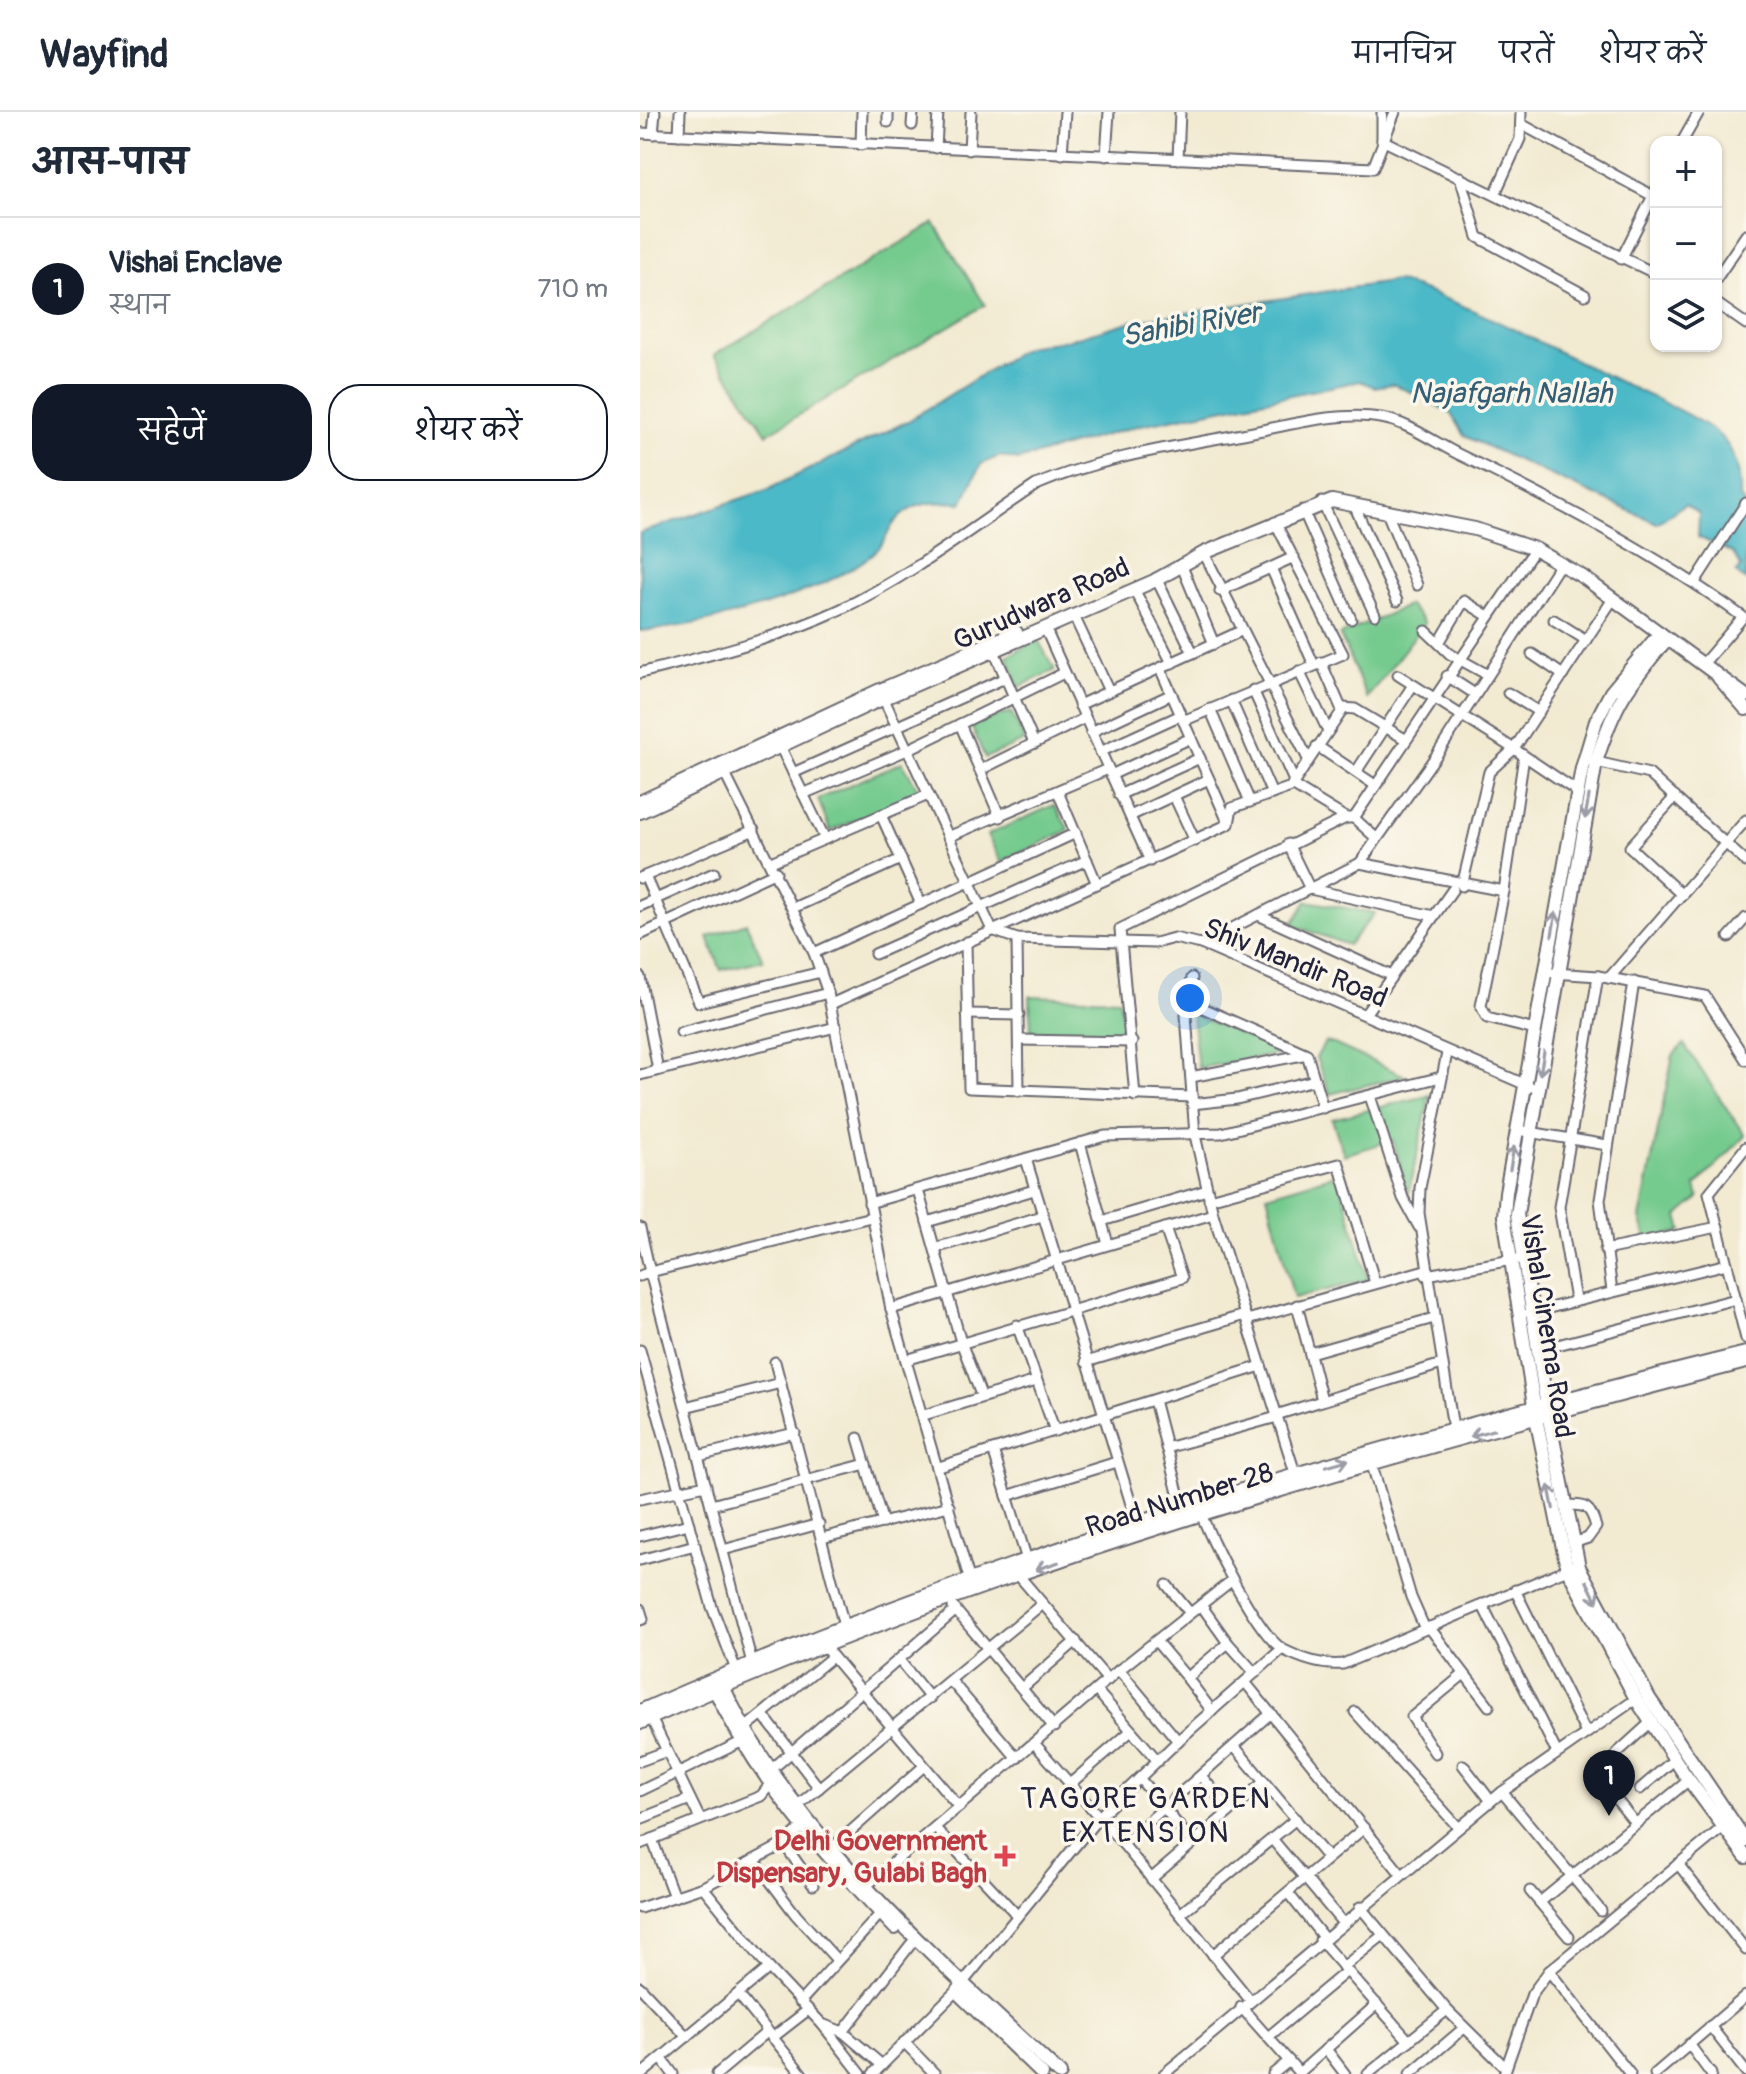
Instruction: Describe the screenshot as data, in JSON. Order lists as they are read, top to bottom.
{
  "streets": {
    "street": [
      "Gurudwara Road",
      "Shiv Mandir Road",
      "Vishal Cinema Road",
      "Road Number 28"
    ]
  },
  "crossings": [
    ["Shiv Mandir Road", "Vishal Cinema Road"],
    ["Vishal Cinema Road", "Road Number 28"]
  ],
  "districts": ["TAGORE GARDEN EXTENSION"],
  "water": ["Sahibi River", "Najafgarh Nallah"],
  "places": {
    "health": ["Delhi Government Dispensary, Gulabi Bagh"]
  },
  "page": {
    "header": "Wayfind",
    "nav": ["मानचित्र", "परतें", "शेयर करें"],
    "heading": "आस-पास",
    "map_buttons": ["+", "−"],
    "list": [
      {
        "mark": "1",
        "name": "Vishai Enclave",
        "note": "स्थान",
        "value": "710 m"
      }
    ],
    "buttons": ["सहेजें", "शेयर करें"],
    "pins": "1"
  }
}
